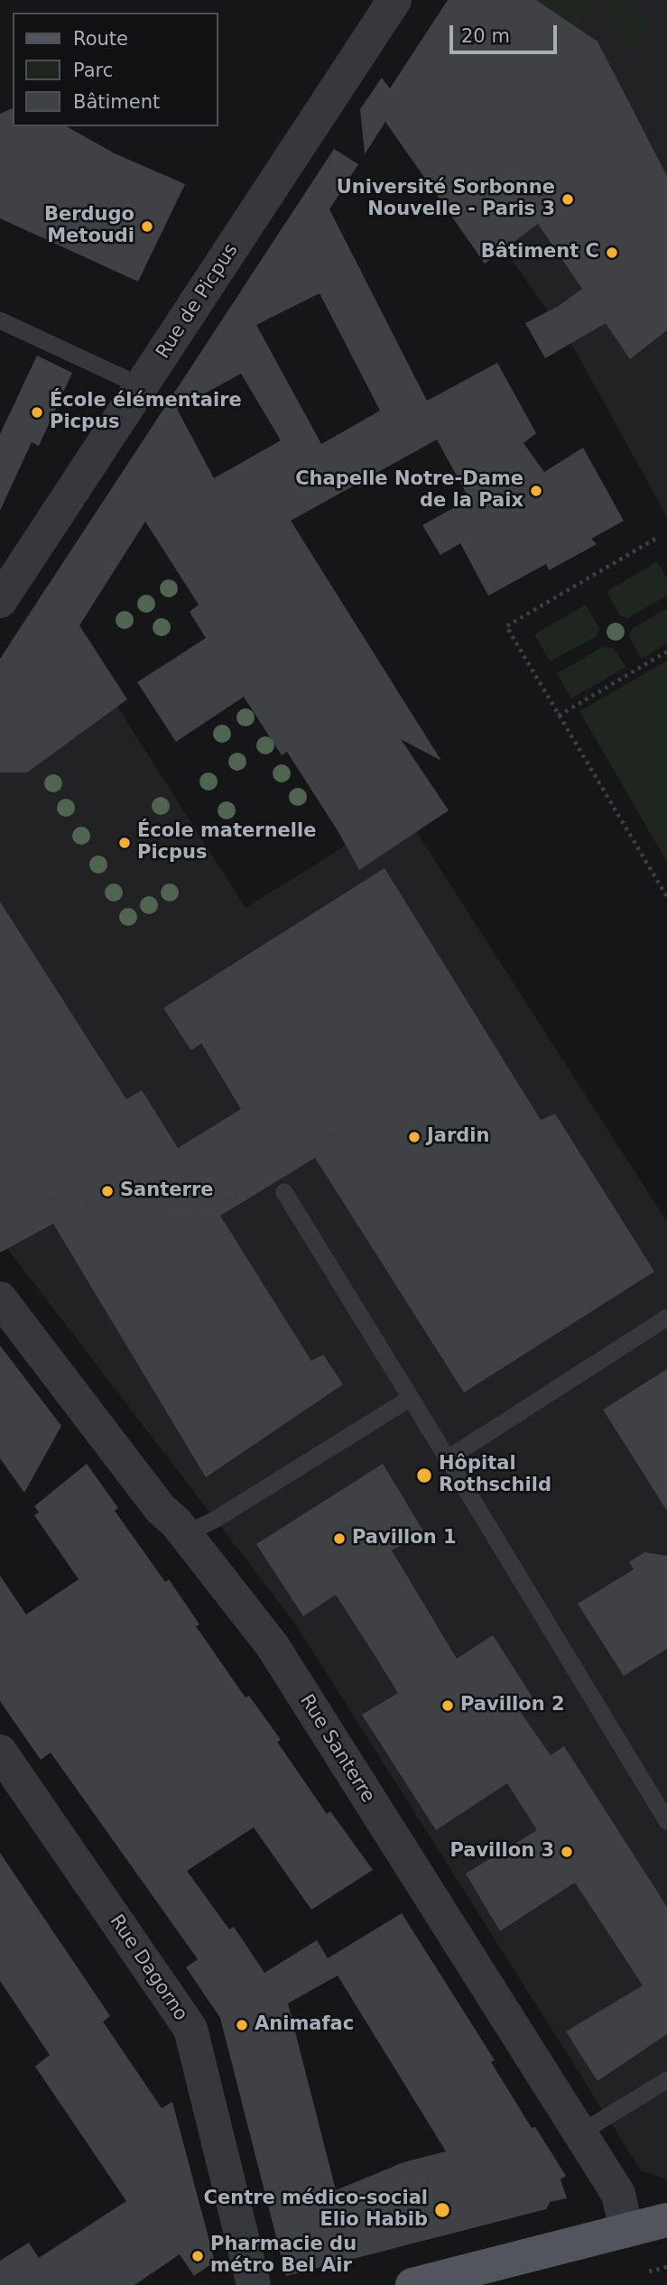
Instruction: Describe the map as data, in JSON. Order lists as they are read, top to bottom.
{
  "streets": {
    "street": ["Rue de Picpus", "Rue Santerre", "Rue Dagorno"]
  },
  "places": [
    "Université Sorbonne Nouvelle - Paris 3",
    "Berdugo Metoudi",
    "Bâtiment C",
    "École élémentaire Picpus",
    "Chapelle Notre-Dame de la Paix",
    "École maternelle Picpus",
    "Jardin",
    "Santerre",
    "Hôpital Rothschild",
    "Pavillon 1",
    "Pavillon 2",
    "Pavillon 3",
    "Animafac",
    "Centre médico-social Elio Habib",
    "Pharmacie du métro Bel Air"
  ],
  "legend": ["Route", "Parc", "Bâtiment"],
  "scale_bar": "20 m"
}
